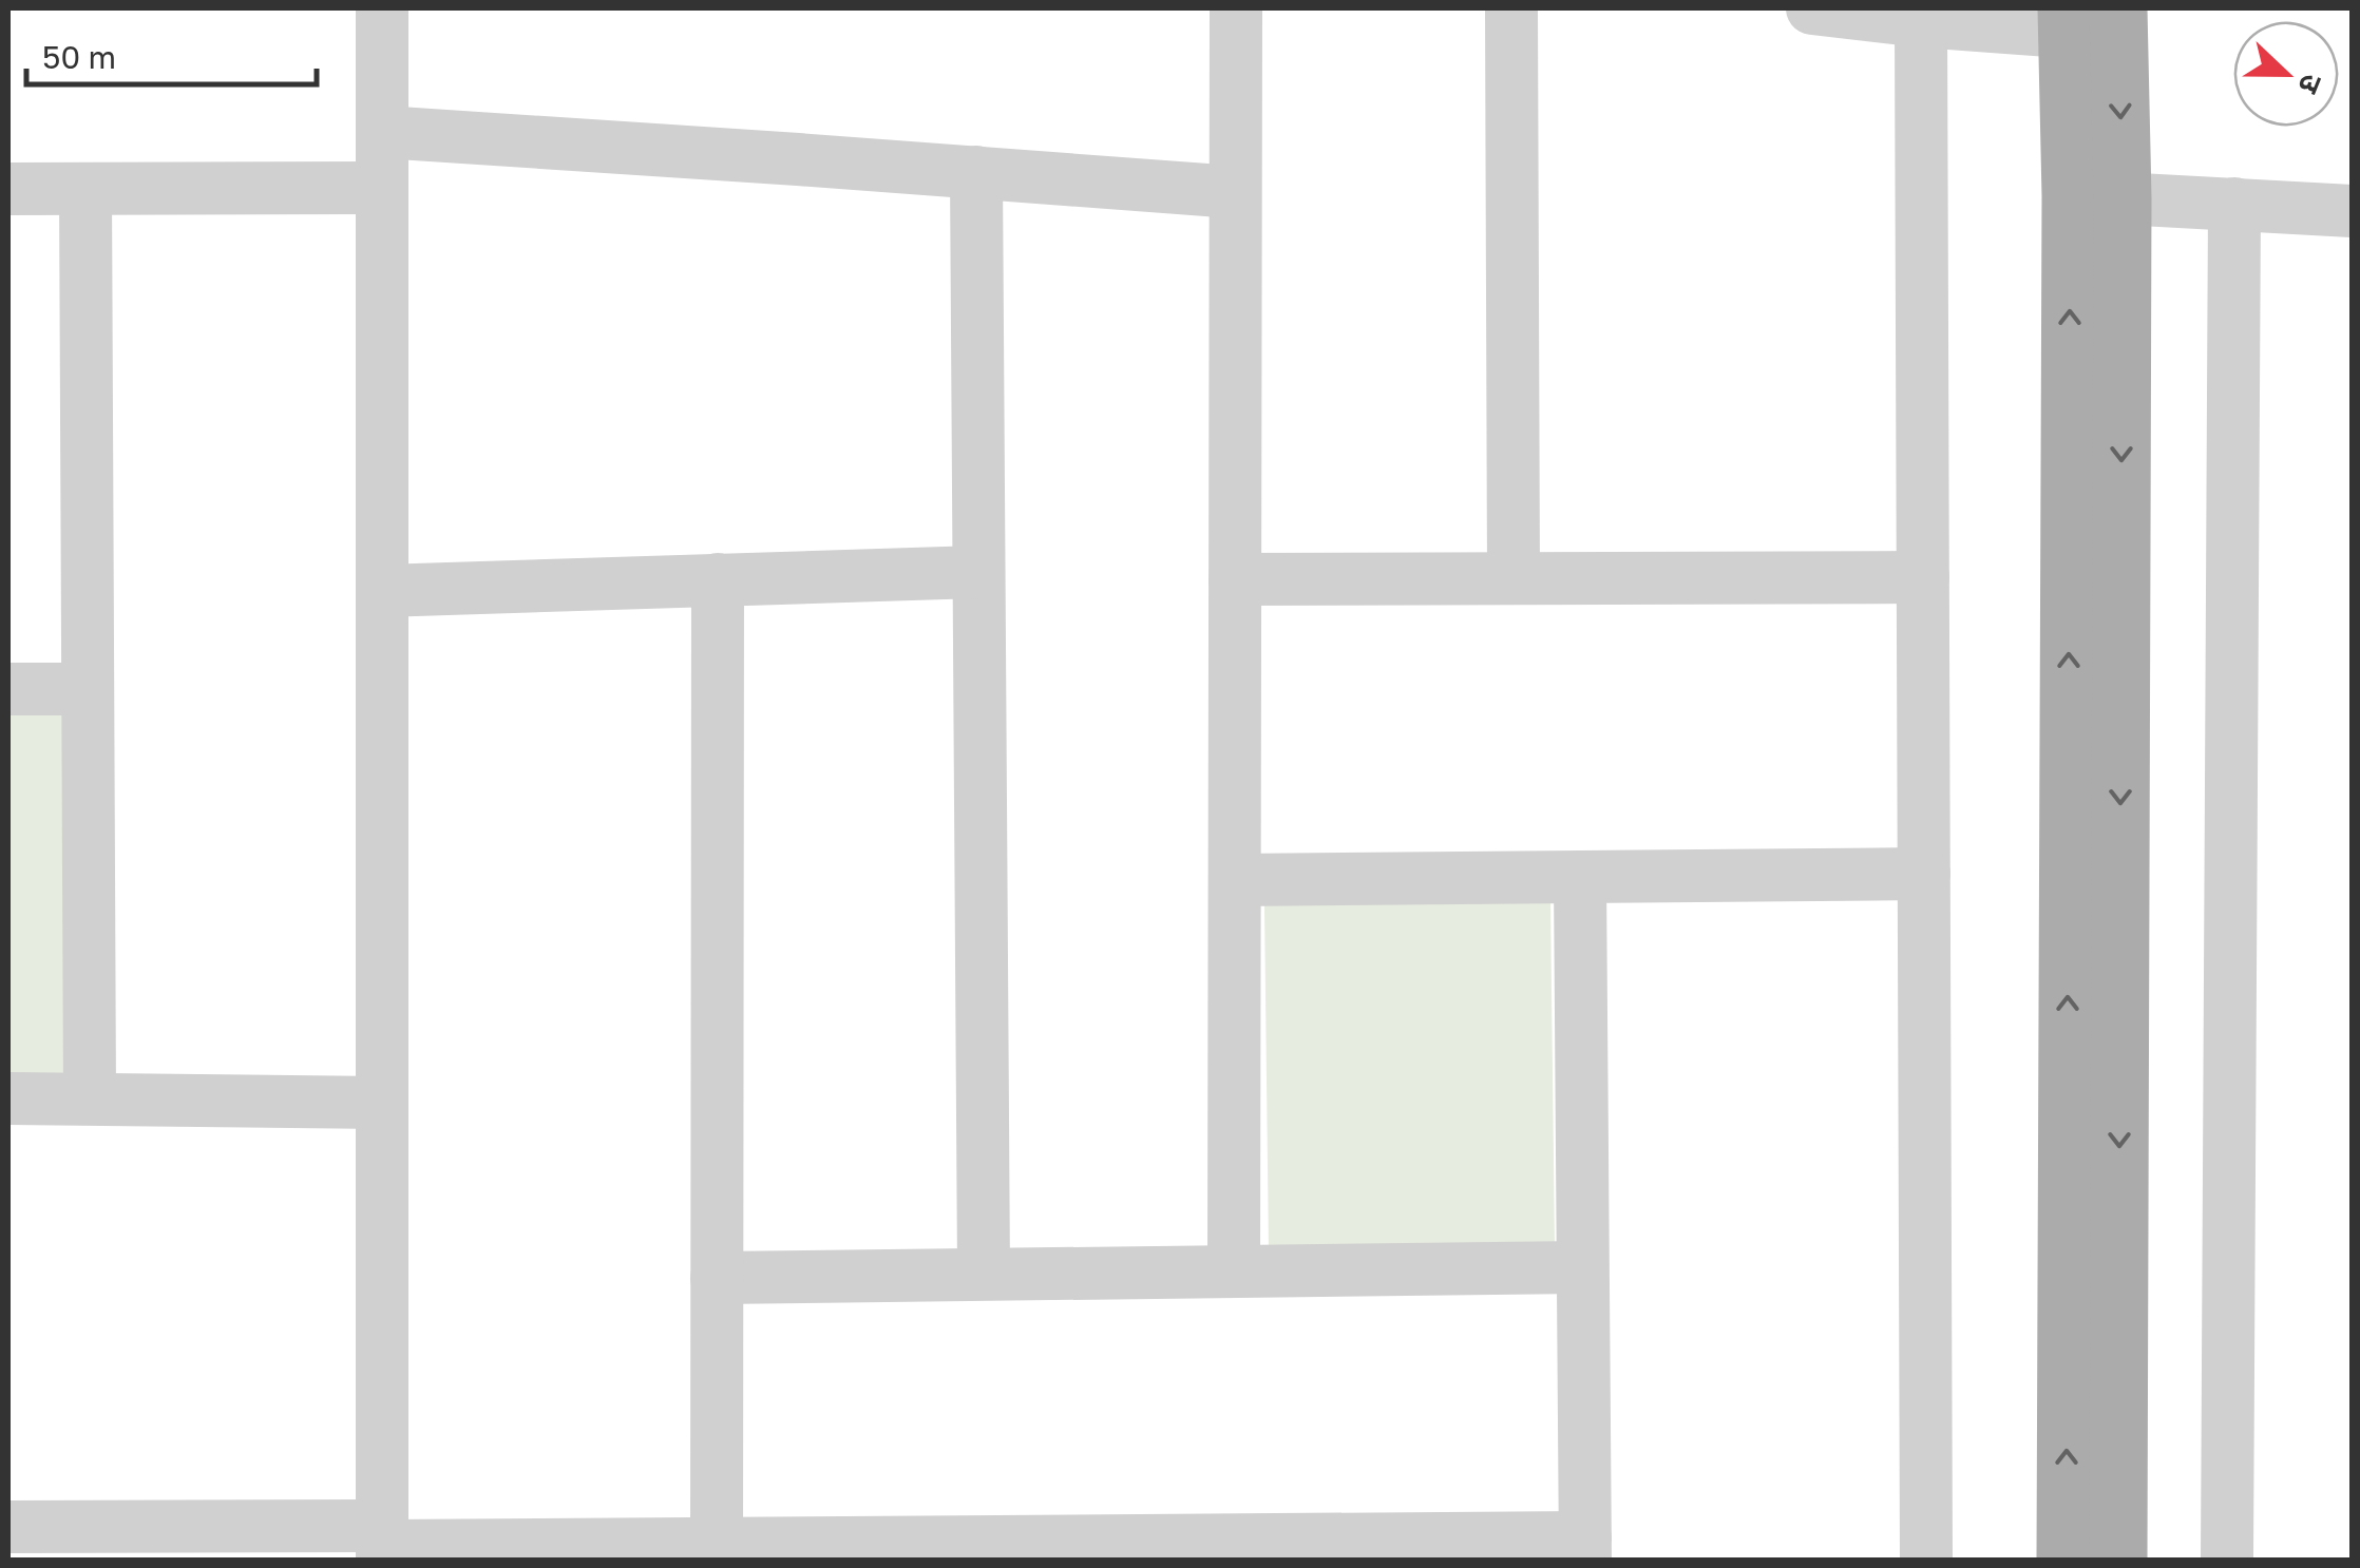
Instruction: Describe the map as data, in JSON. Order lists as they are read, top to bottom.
{
  "scale_bar": "50 m",
  "north": "right"
}
